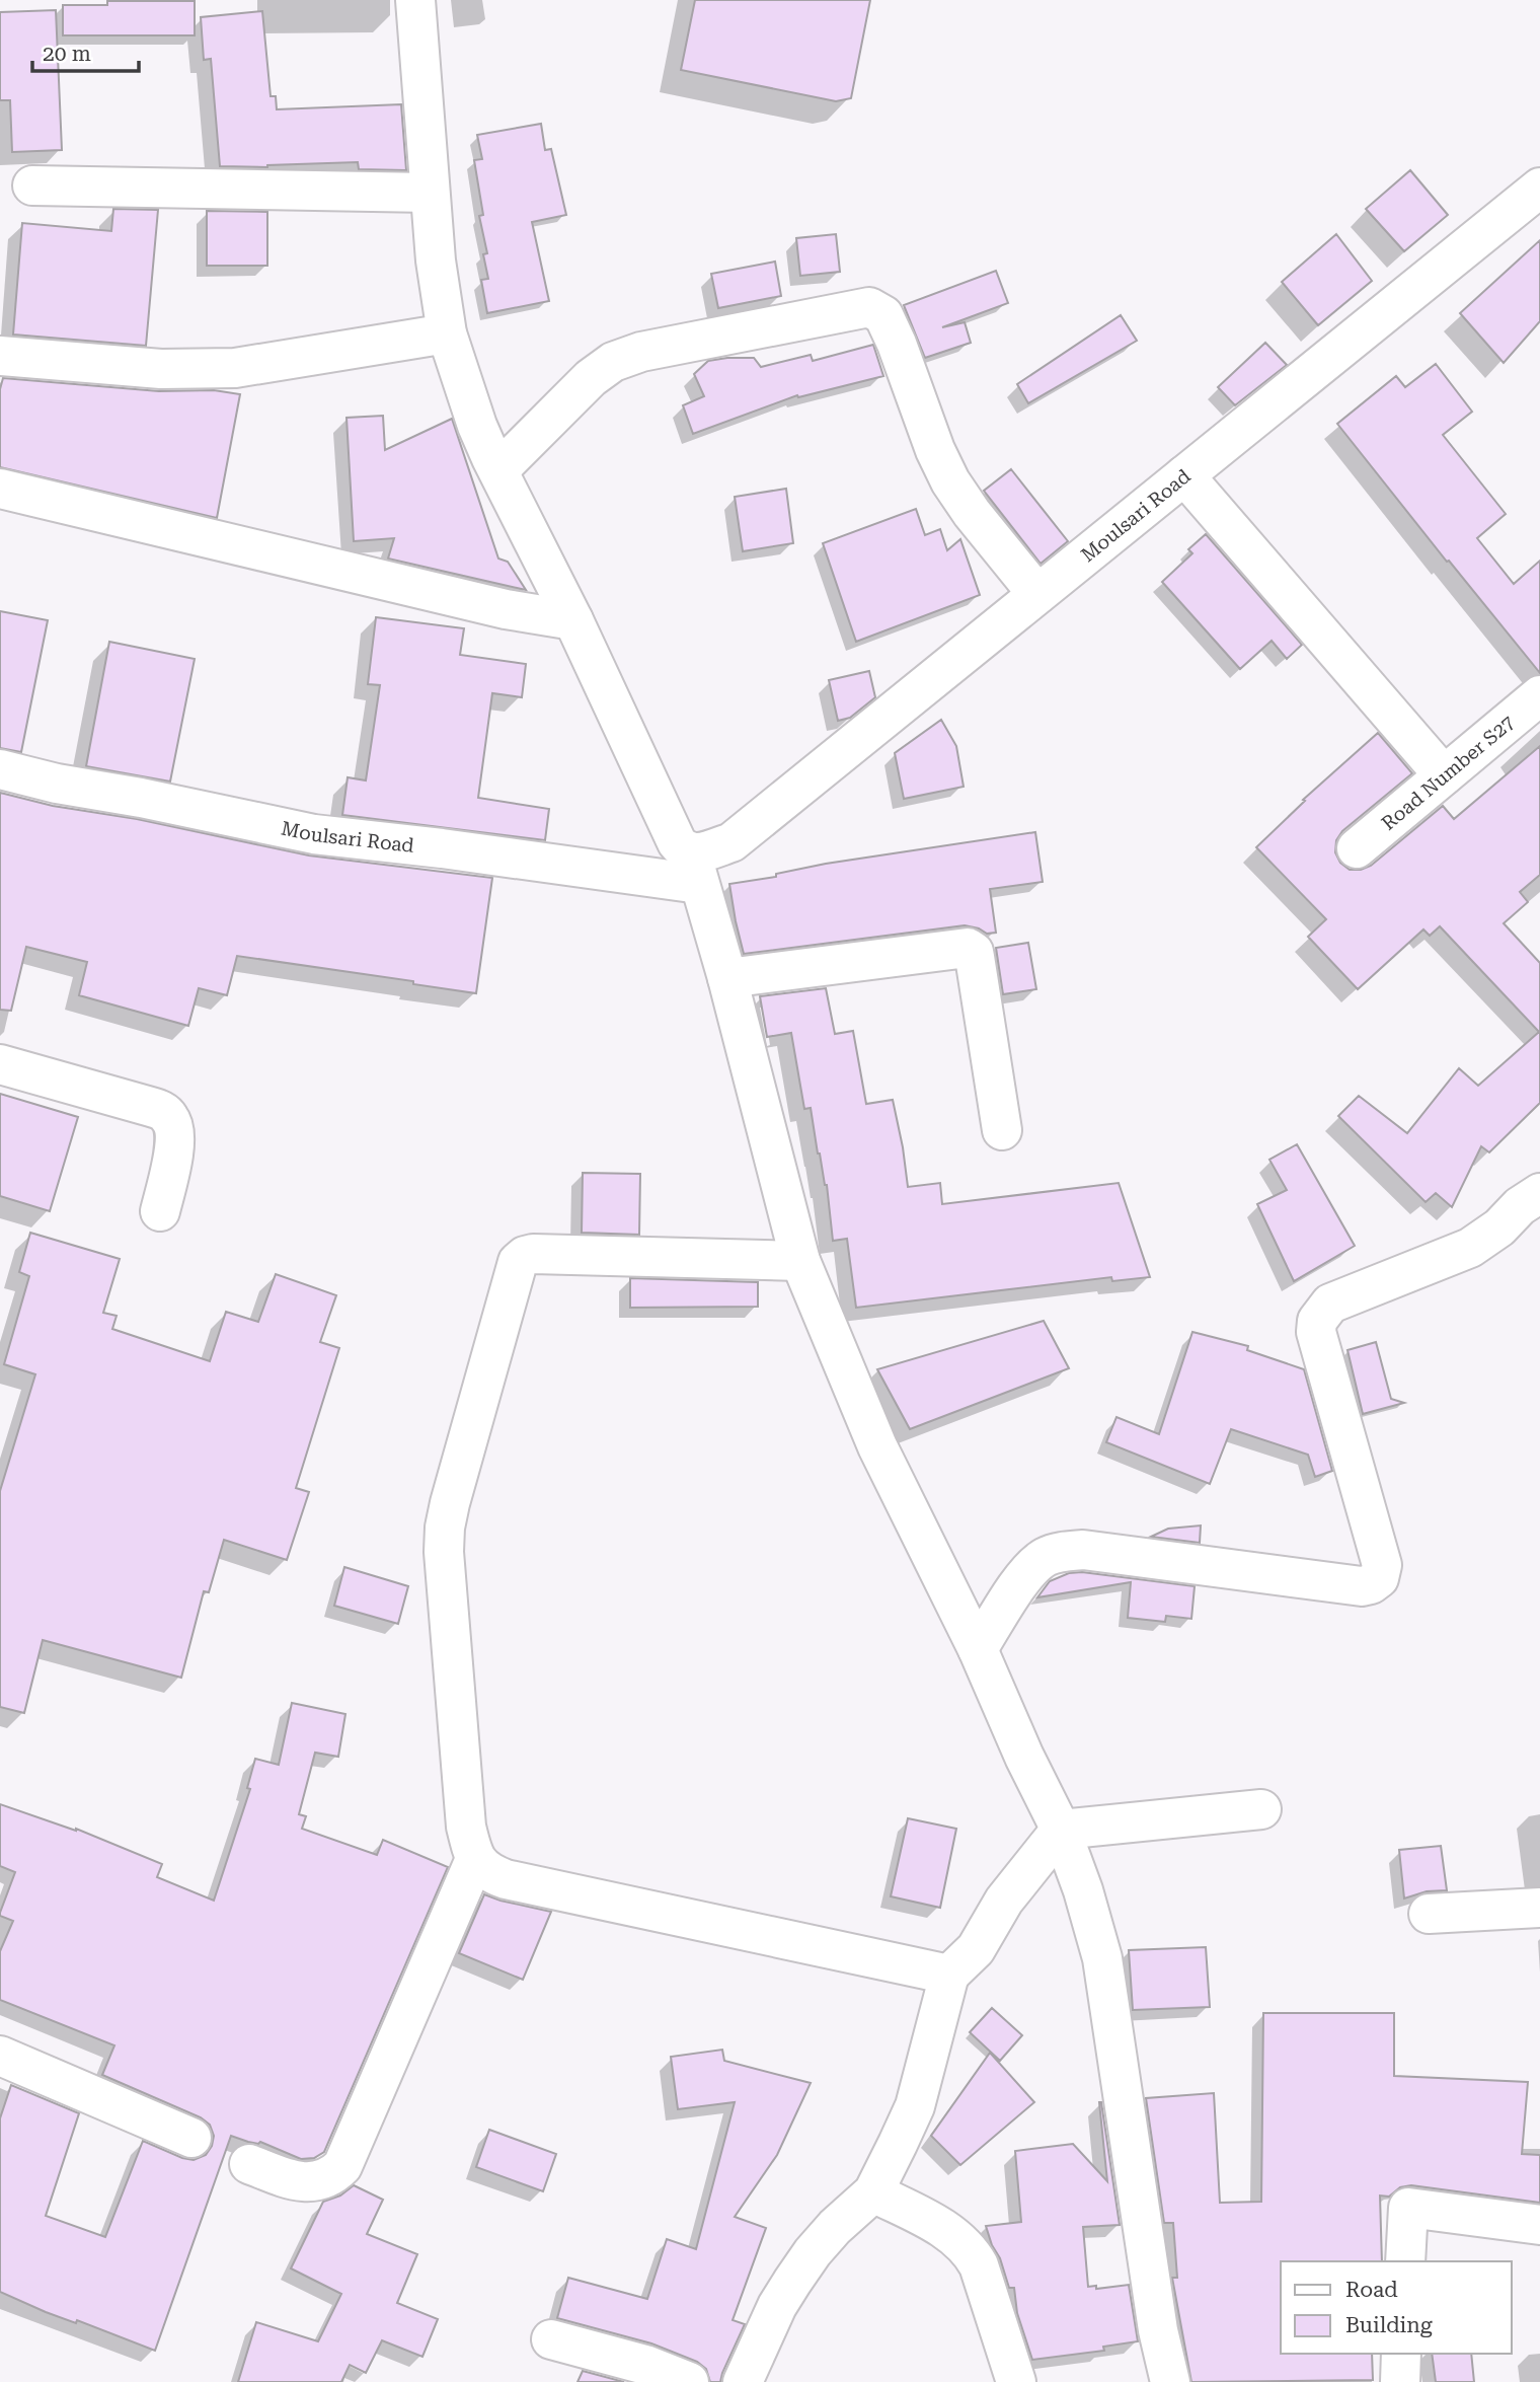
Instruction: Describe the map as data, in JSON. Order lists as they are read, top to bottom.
{
  "streets": {
    "street": ["Moulsari Road", "Road Number S27"]
  },
  "legend": ["Road", "Building"],
  "scale_bar": "20 m"
}
